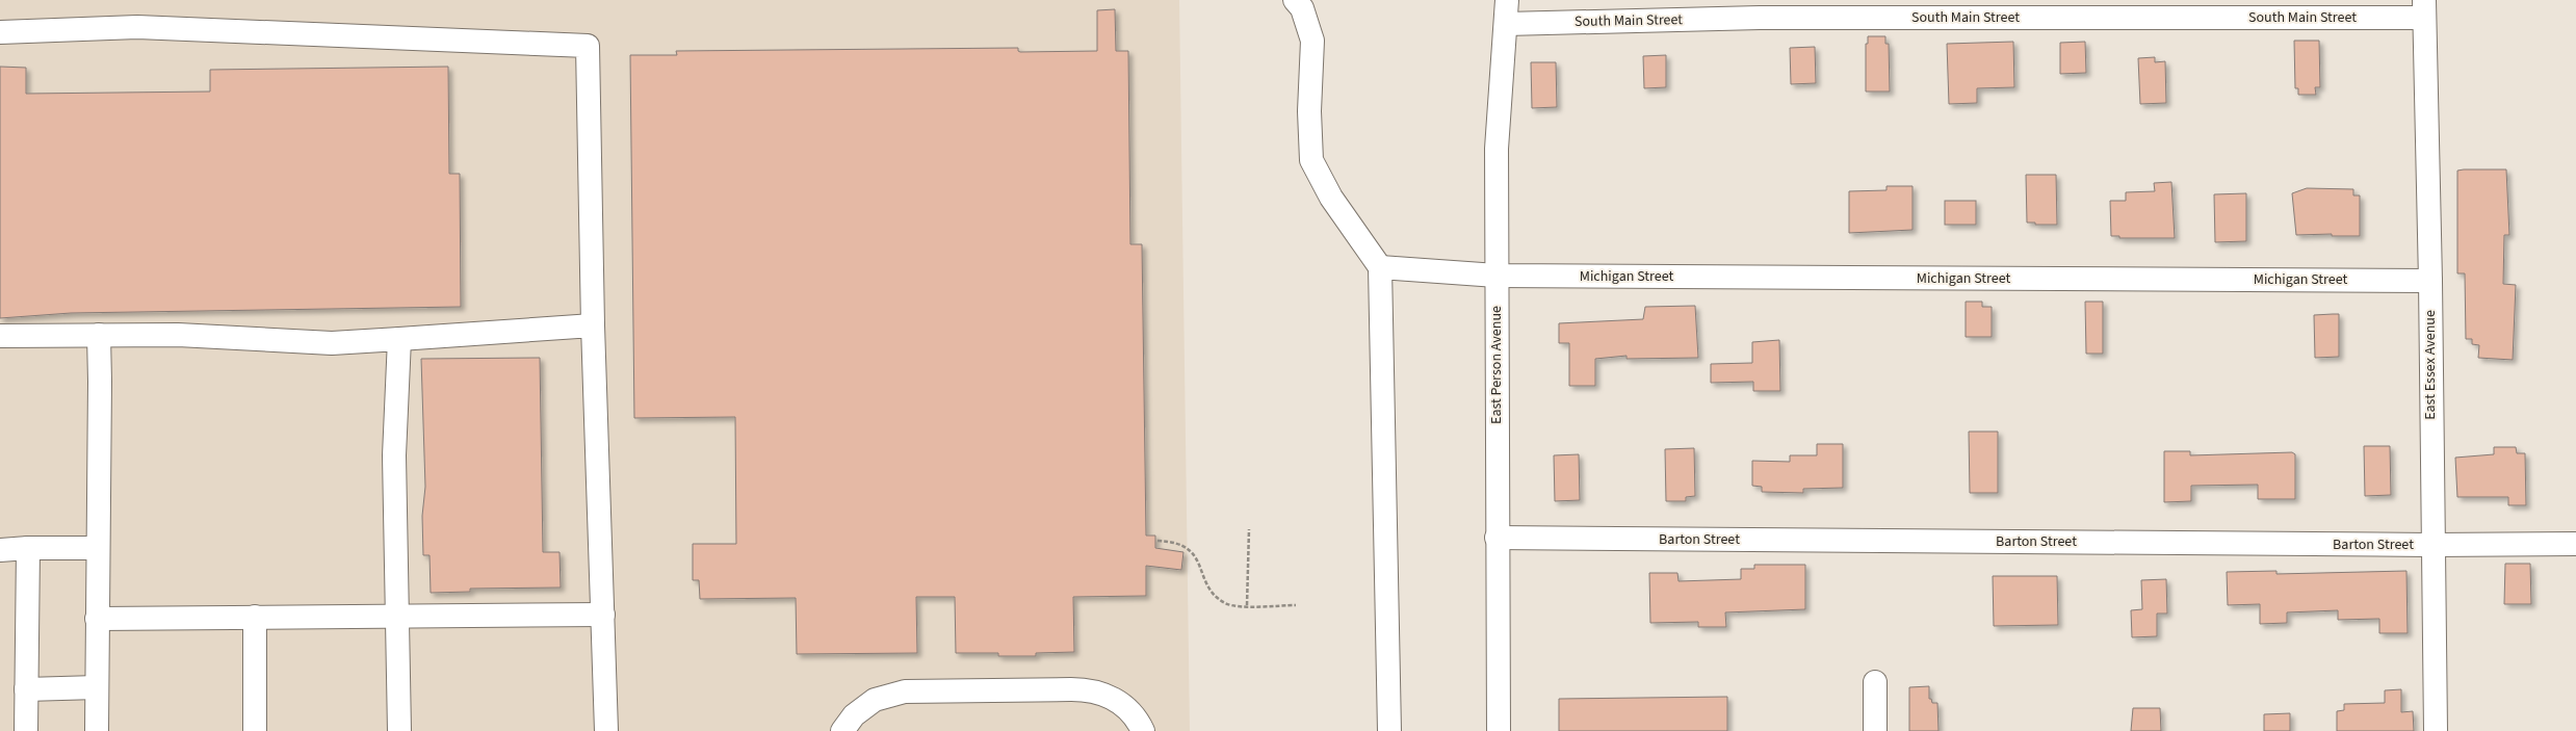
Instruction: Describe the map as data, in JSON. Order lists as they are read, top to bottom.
{
  "streets": {
    "street": [
      "South Main Street",
      "Michigan Street",
      "East Person Avenue",
      "East Essex Avenue",
      "Barton Street"
    ]
  },
  "crossings": [
    ["South Main Street", "East Person Avenue"],
    ["South Main Street", "East Essex Avenue"],
    ["Michigan Street", "East Person Avenue"],
    ["Michigan Street", "East Essex Avenue"],
    ["East Person Avenue", "Barton Street"],
    ["East Essex Avenue", "Barton Street"]
  ]
}
